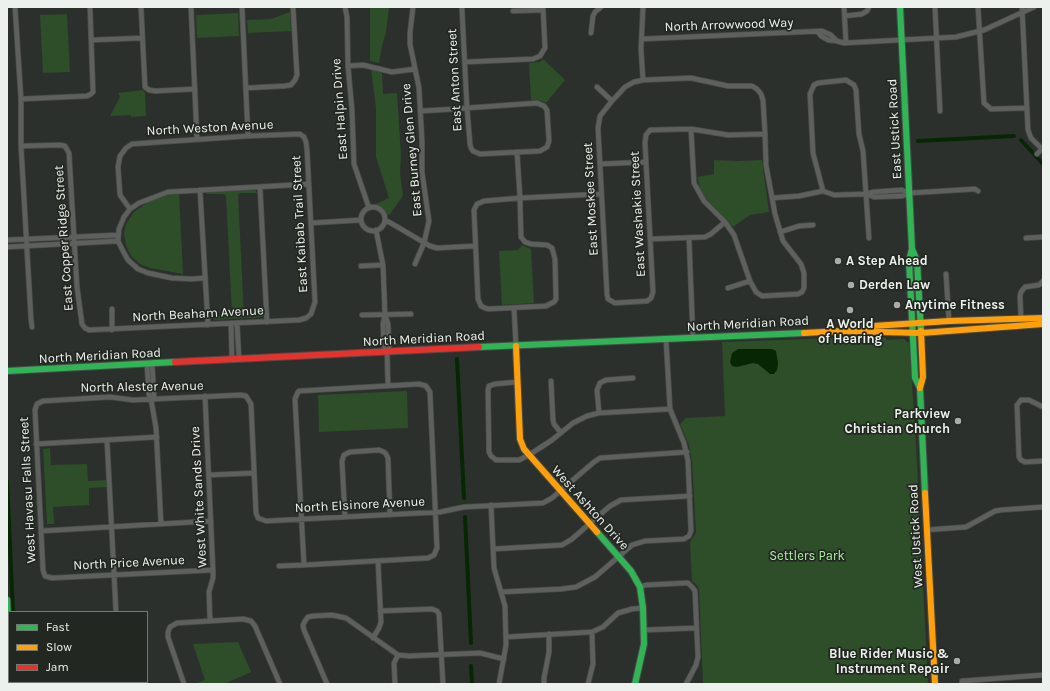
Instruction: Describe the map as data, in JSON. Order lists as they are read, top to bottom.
{
  "streets": {
    "main road": [
      "East Ustick Road",
      "North Meridian Road",
      "West Ashton Drive",
      "West Ustick Road"
    ],
    "street": [
      "North Arrowwood Way",
      "East Anton Street",
      "East Halpin Drive",
      "North Weston Avenue",
      "East Burney Glen Drive",
      "East Moskee Street",
      "East Washakie Street",
      "East Kaibab Trail Street",
      "East Copper Ridge Street",
      "North Beaham Avenue",
      "North Alester Avenue",
      "West Havasu Falls Street",
      "West White Sands Drive",
      "North Elsinore Avenue",
      "North Price Avenue"
    ]
  },
  "crossings": [
    ["North Arrowwood Way", "East Ustick Road"],
    ["North Weston Avenue", "East Kaibab Trail Street"],
    ["East Ustick Road", "North Meridian Road"],
    ["East Ustick Road", "West Ustick Road"],
    ["East Moskee Street", "East Washakie Street"],
    ["East Kaibab Trail Street", "North Beaham Avenue"],
    ["East Copper Ridge Street", "North Beaham Avenue"],
    ["North Meridian Road", "West Ashton Drive"],
    ["North Meridian Road", "West Ustick Road"],
    ["North Alester Avenue", "West Havasu Falls Street"],
    ["North Alester Avenue", "West White Sands Drive"],
    ["North Alester Avenue", "North Elsinore Avenue"],
    ["West Havasu Falls Street", "North Price Avenue"],
    ["West White Sands Drive", "North Price Avenue"],
    ["North Elsinore Avenue", "West Ashton Drive"]
  ],
  "parks": ["Settlers Park"],
  "places": [
    "A Step Ahead",
    "Derden Law",
    "Anytime Fitness",
    "A World of Hearing",
    "Parkview Christian Church",
    "Blue Rider Music & Instrument Repair"
  ],
  "legend": ["Fast", "Slow", "Jam"]
}
